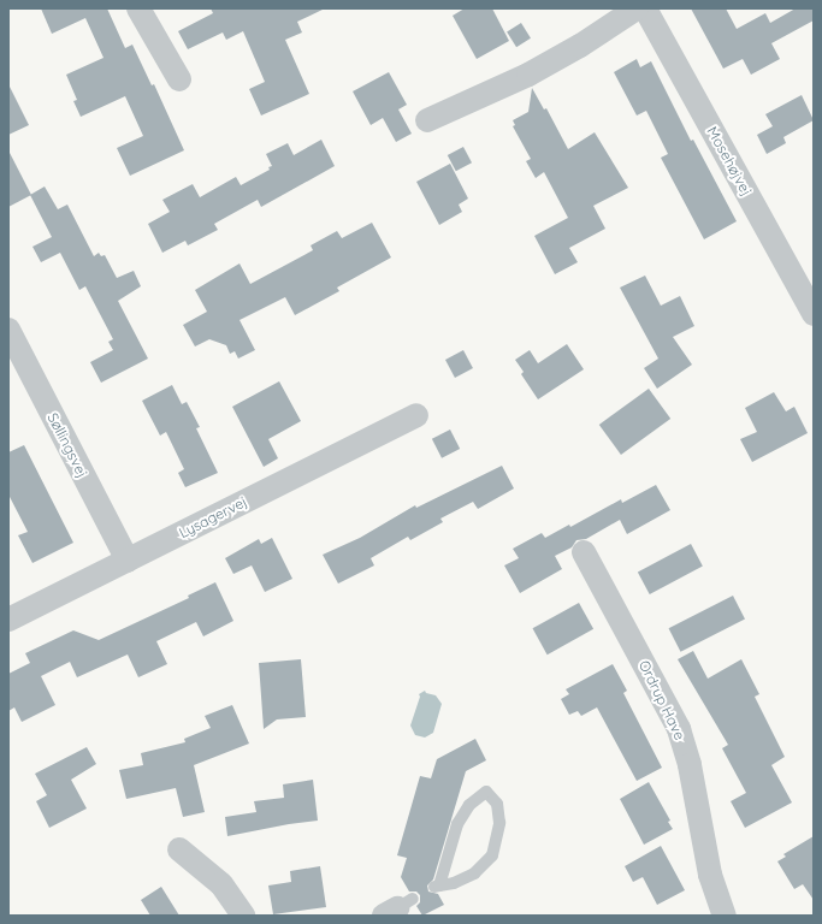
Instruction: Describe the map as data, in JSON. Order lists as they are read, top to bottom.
{
  "streets": {
    "street": [
      "Mosehøjvej",
      "Søllingsvej",
      "Lysagervej",
      "Ordrup Have"
    ]
  },
  "crossings": [
    ["Søllingsvej", "Lysagervej"]
  ]
}
